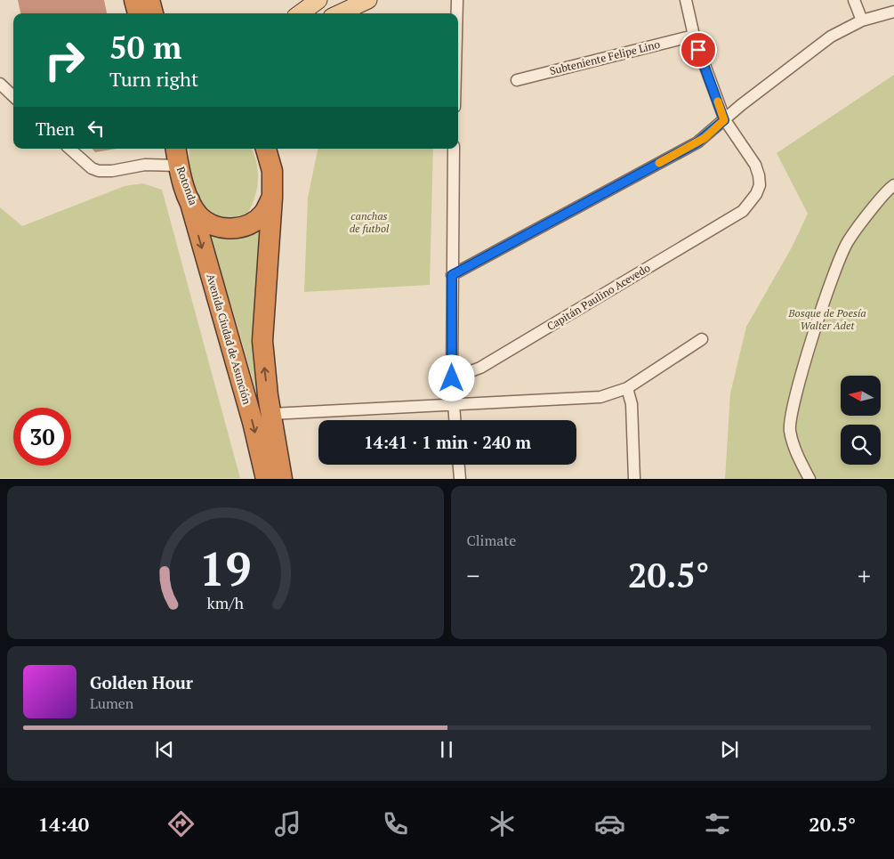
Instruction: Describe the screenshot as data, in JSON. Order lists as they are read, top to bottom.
{
  "streets": {
    "highway": ["Rotonda", "Avenida Ciudad de Asunción"],
    "street": ["Subteniente Felipe Lino", "Capitán Paulino Acevedo"]
  },
  "crossings": [
    ["Rotonda", "Avenida Ciudad de Asunción"]
  ],
  "parks": ["canchas de futbol", "Bosque de Poesía Walter Adet"],
  "north": "left",
  "page": {
    "turn": ["50 m", "Turn right"],
    "then": "Then",
    "limit": "30",
    "trip": "14:41 · 1 min · 240 m",
    "tile": "Climate",
    "heat": ["−", "20.5°", "+"],
    "song": ["Golden Hour", "Lumen"],
    "tabs": ["14:40", "20.5°"],
    "gauge": ["19", "km/h"]
  }
}
